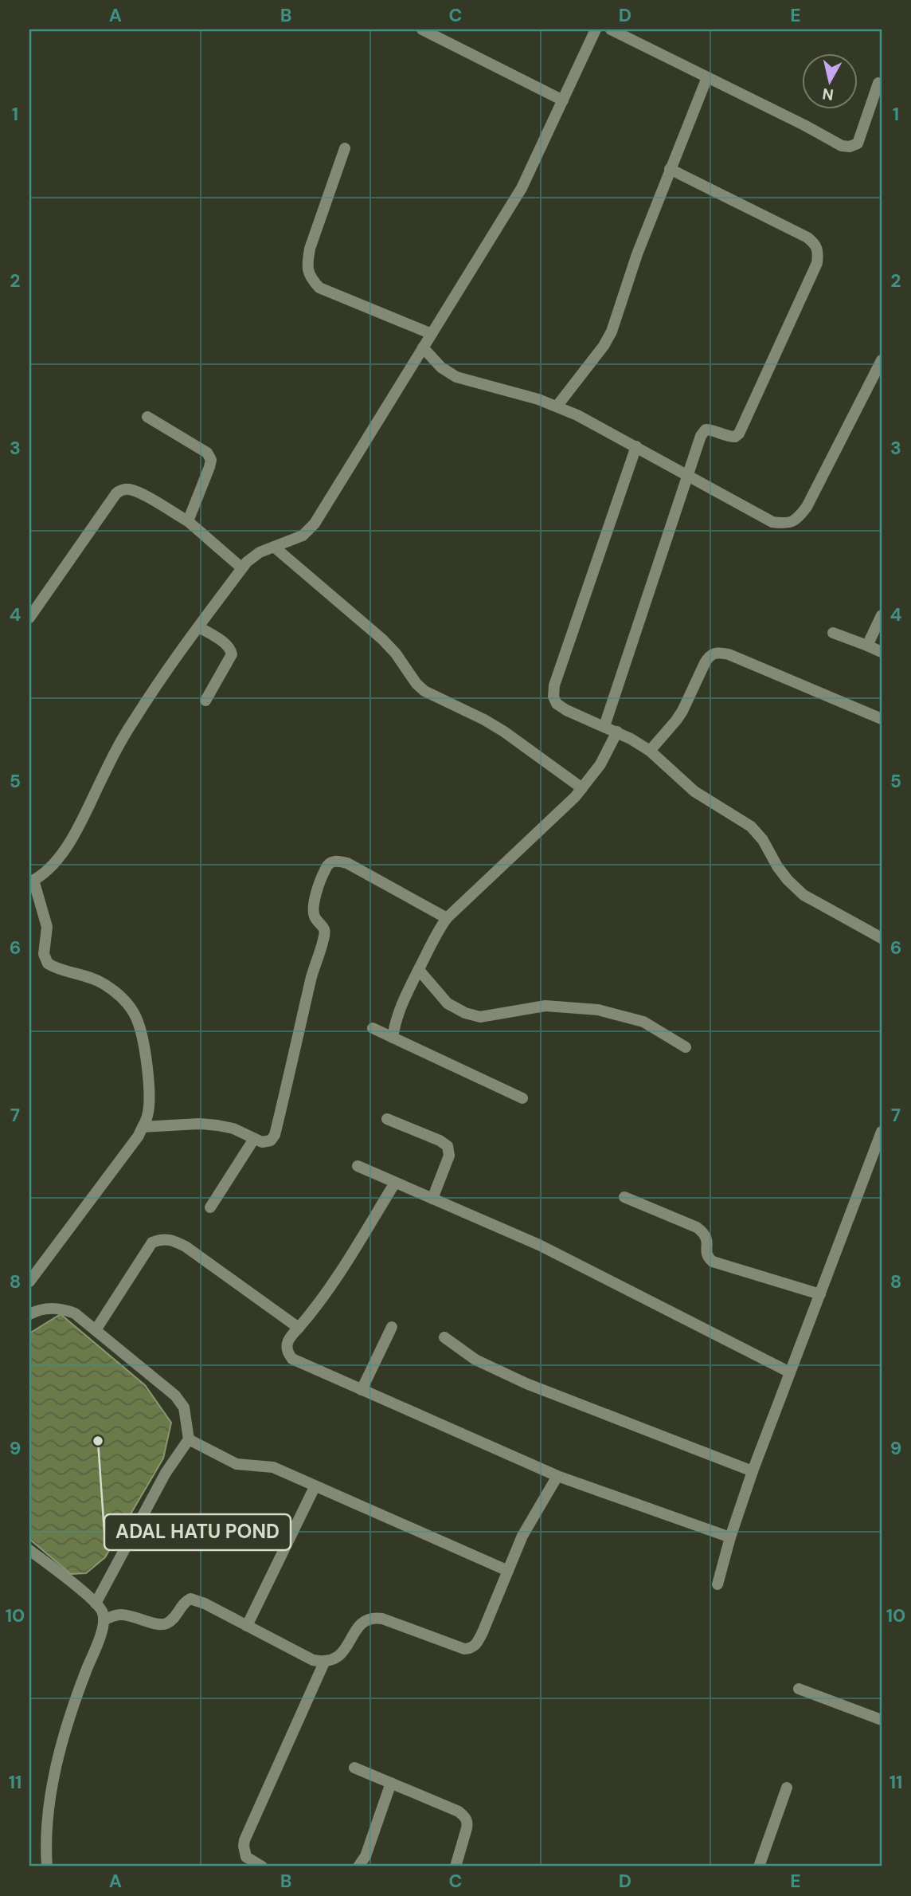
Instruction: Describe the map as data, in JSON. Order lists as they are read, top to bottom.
{
  "places": ["ADAL HATU POND"],
  "north": "bottom",
  "grid": {
    "columns": [
      "A",
      "B",
      "C",
      "D",
      "E"
    ],
    "rows": [
      "1",
      "2",
      "3",
      "4",
      "5",
      "6",
      "7",
      "8",
      "9",
      "10",
      "11"
    ]
  }
}
